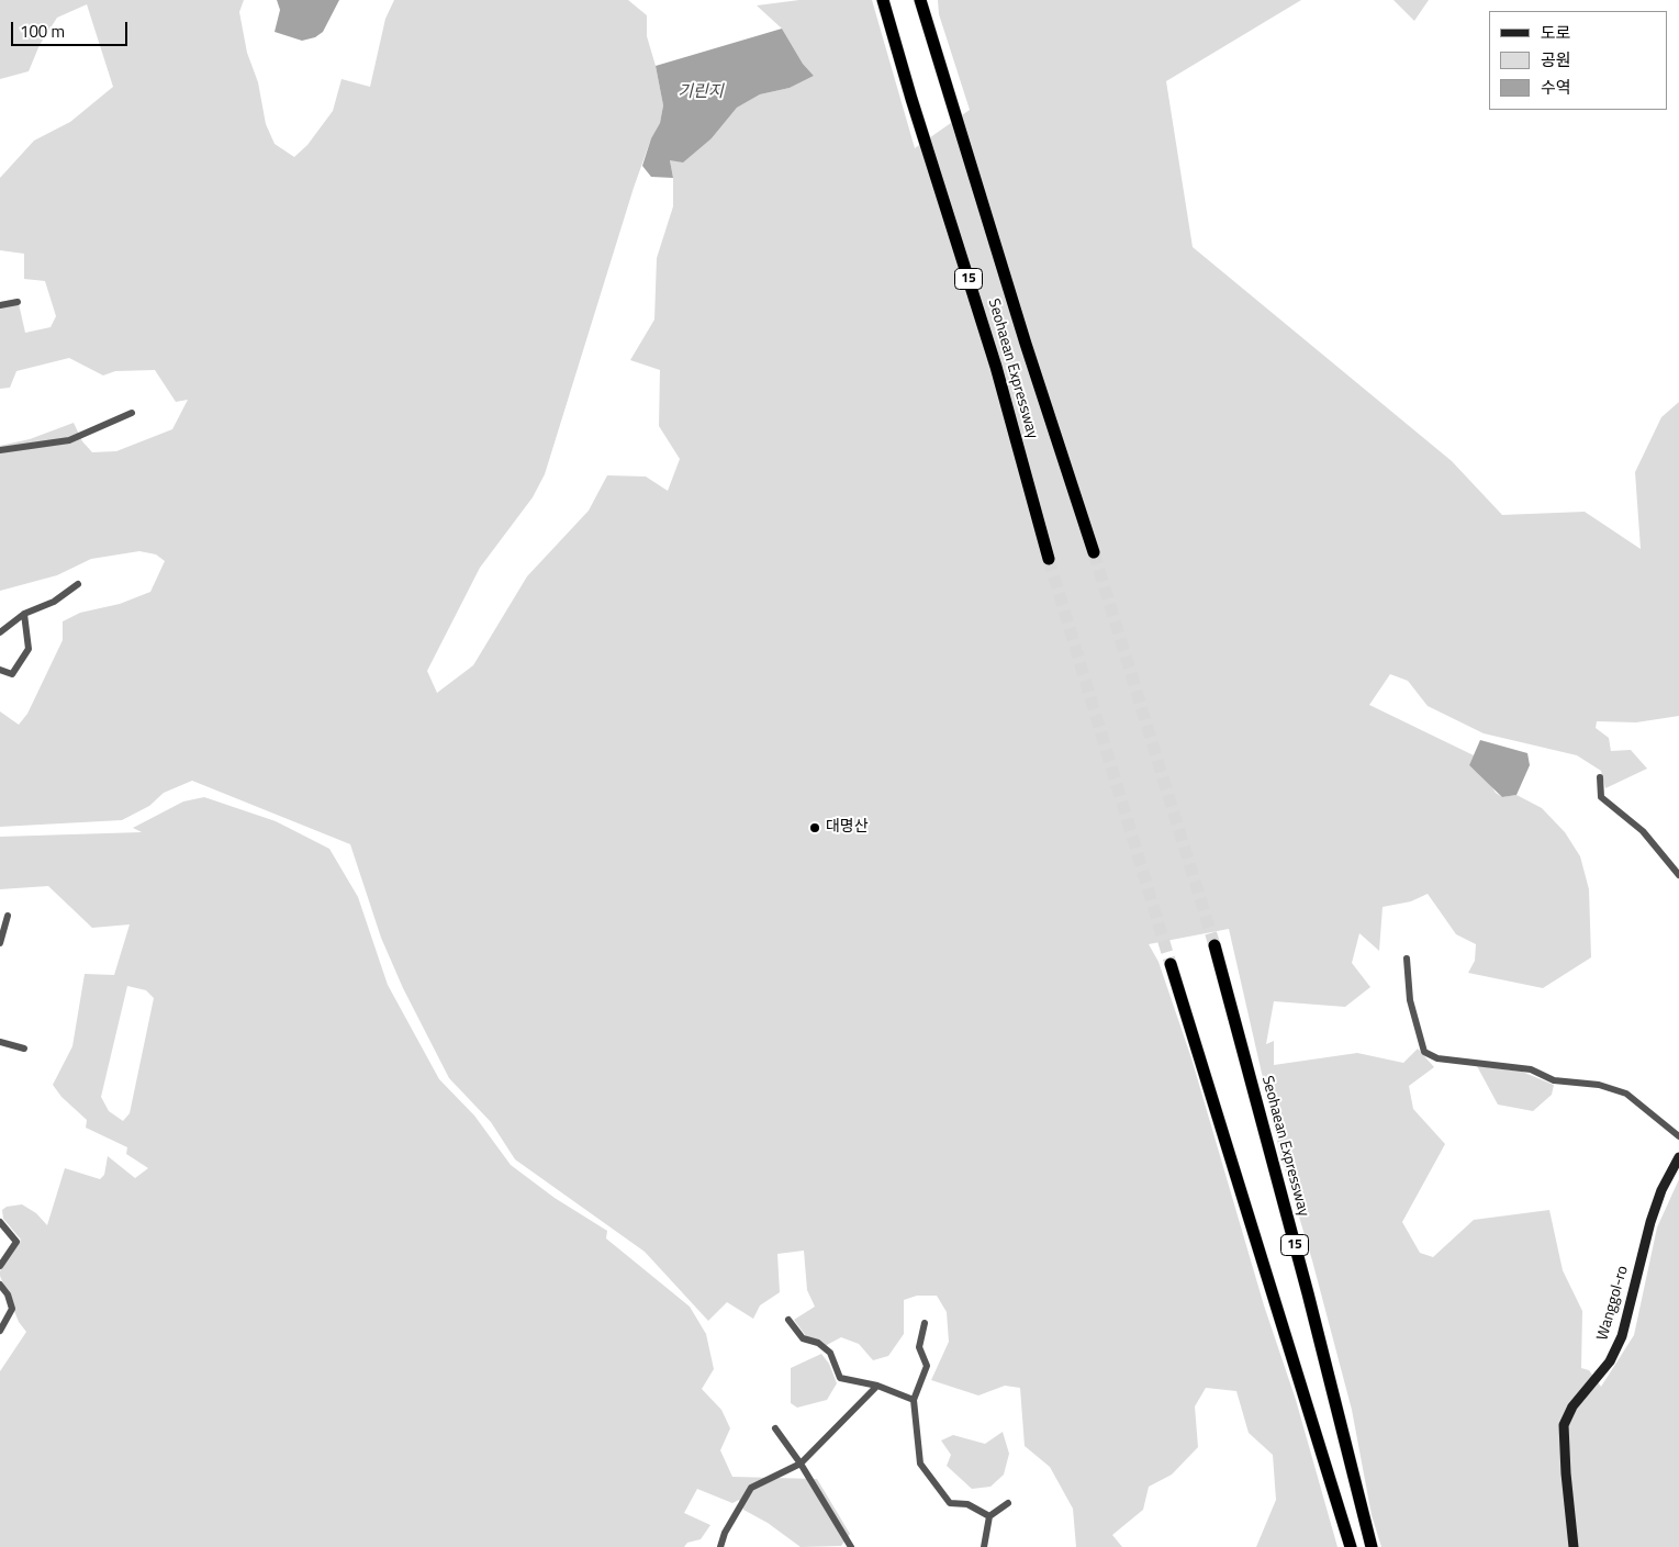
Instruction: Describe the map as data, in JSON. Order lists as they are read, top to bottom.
{
  "streets": {
    "highway": ["15", "Seohaean Expressway"],
    "main road": ["Wanggol-ro"]
  },
  "water": ["기린지"],
  "places": ["대명산"],
  "legend": ["도로", "공원", "수역"],
  "scale_bar": "100 m"
}
